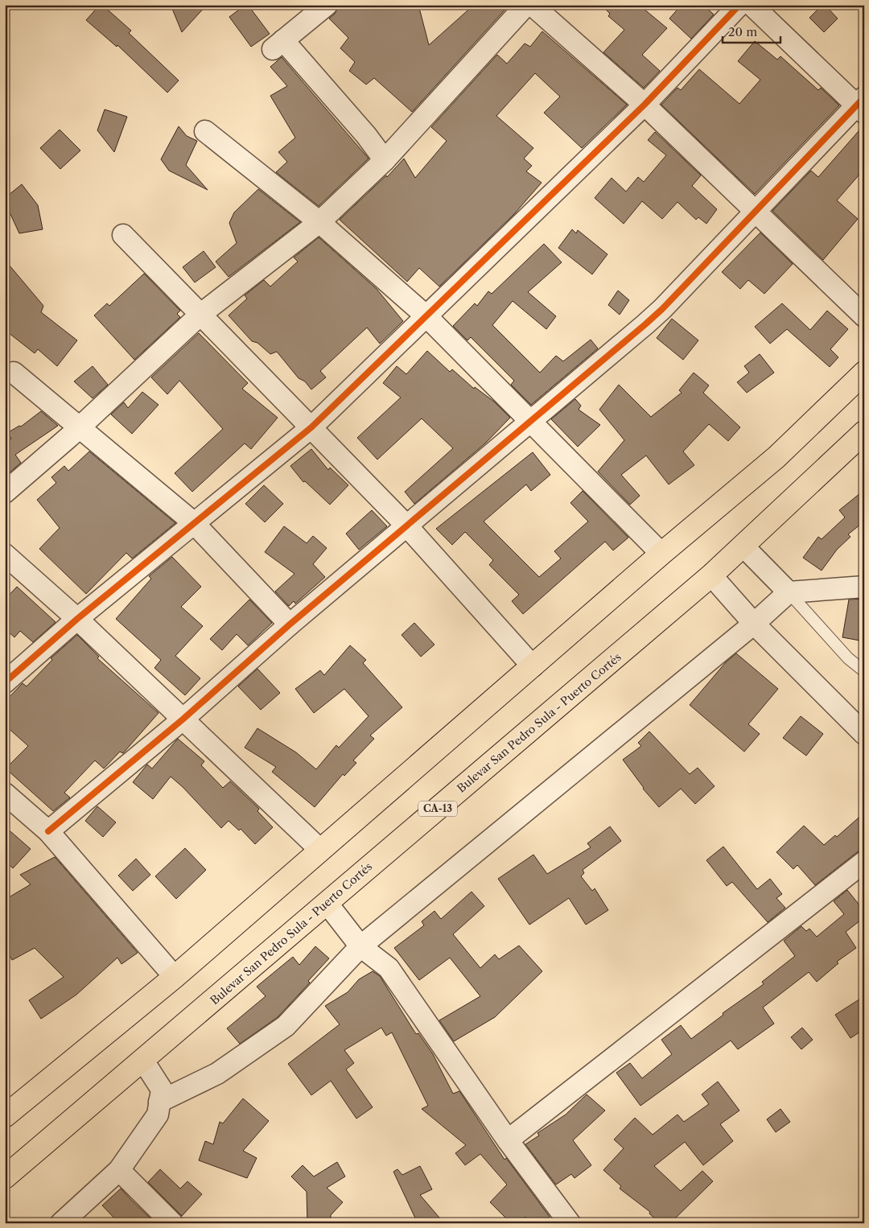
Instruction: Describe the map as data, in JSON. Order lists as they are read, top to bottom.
{
  "streets": {
    "highway": ["Bulevar San Pedro Sula - Puerto Cortés", "CA-13"]
  },
  "scale_bar": "20 m"
}
